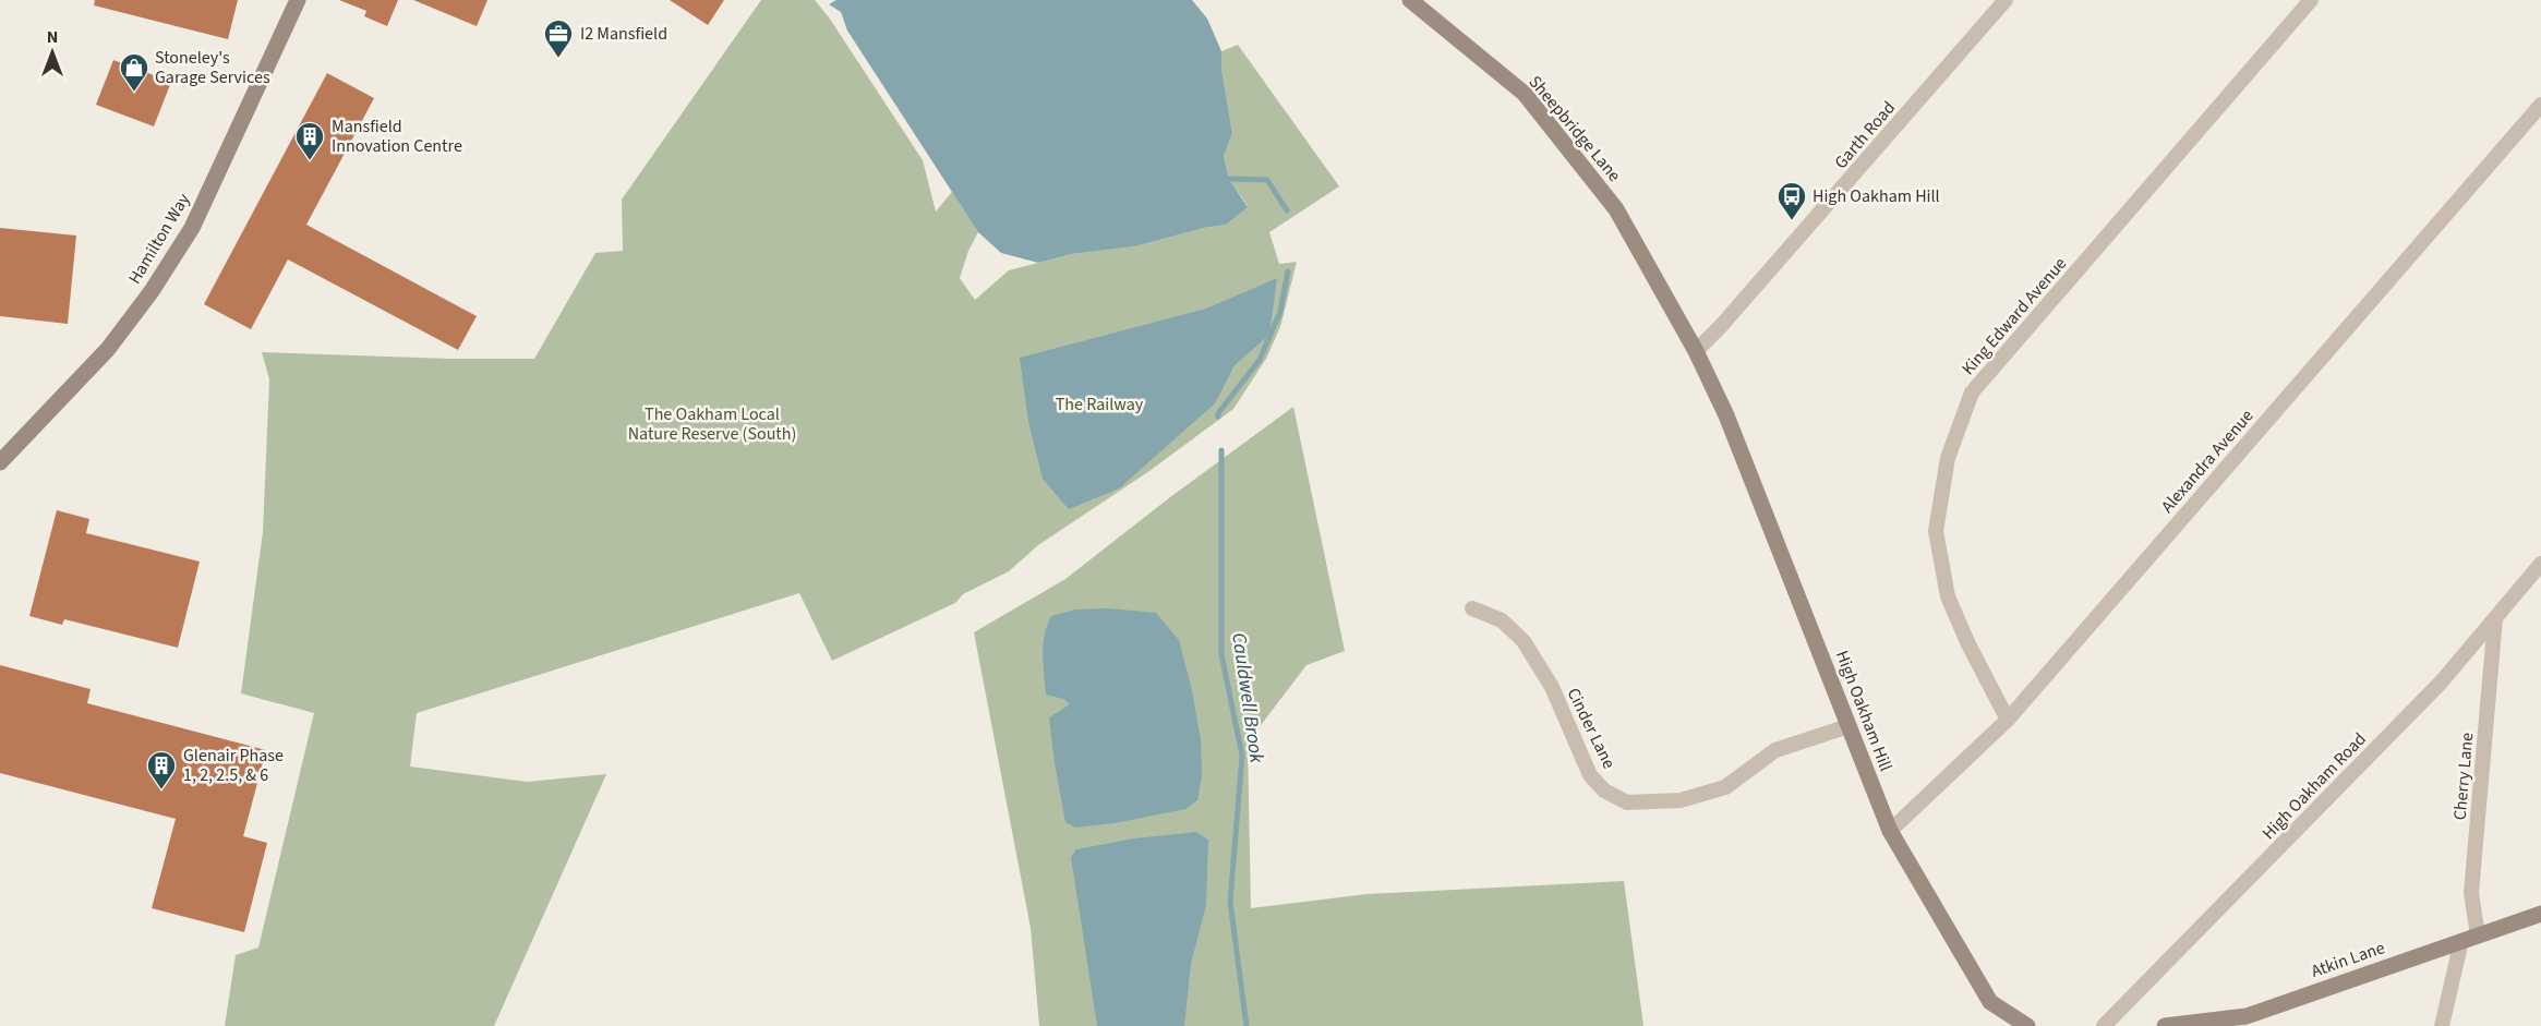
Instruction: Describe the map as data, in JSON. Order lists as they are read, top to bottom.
{
  "streets": {
    "street": [
      "Sheepbridge Lane",
      "Garth Road",
      "Hamilton Way",
      "King Edward Avenue",
      "Alexandra Avenue",
      "High Oakham Hill",
      "Cinder Lane",
      "Cherry Lane",
      "High Oakham Road",
      "Atkin Lane"
    ]
  },
  "crossings": [
    ["Sheepbridge Lane", "High Oakham Hill"],
    ["Garth Road", "High Oakham Hill"],
    ["King Edward Avenue", "Alexandra Avenue"],
    ["Alexandra Avenue", "High Oakham Hill"],
    ["High Oakham Hill", "Cinder Lane"],
    ["Cherry Lane", "High Oakham Road"],
    ["Cherry Lane", "Atkin Lane"]
  ],
  "water": ["Cauldwell Brook"],
  "parks": ["The Railway", "The Oakham Local Nature Reserve (South)"],
  "places": {
    "office": ["I2 Mansfield"],
    "shop": ["Stoneley's Garage Services"],
    "building": ["Mansfield Innovation Centre", "Glenair Phase 1, 2, 2.5, & 6"],
    "bus stop": ["High Oakham Hill"]
  },
  "north": "top"
}
